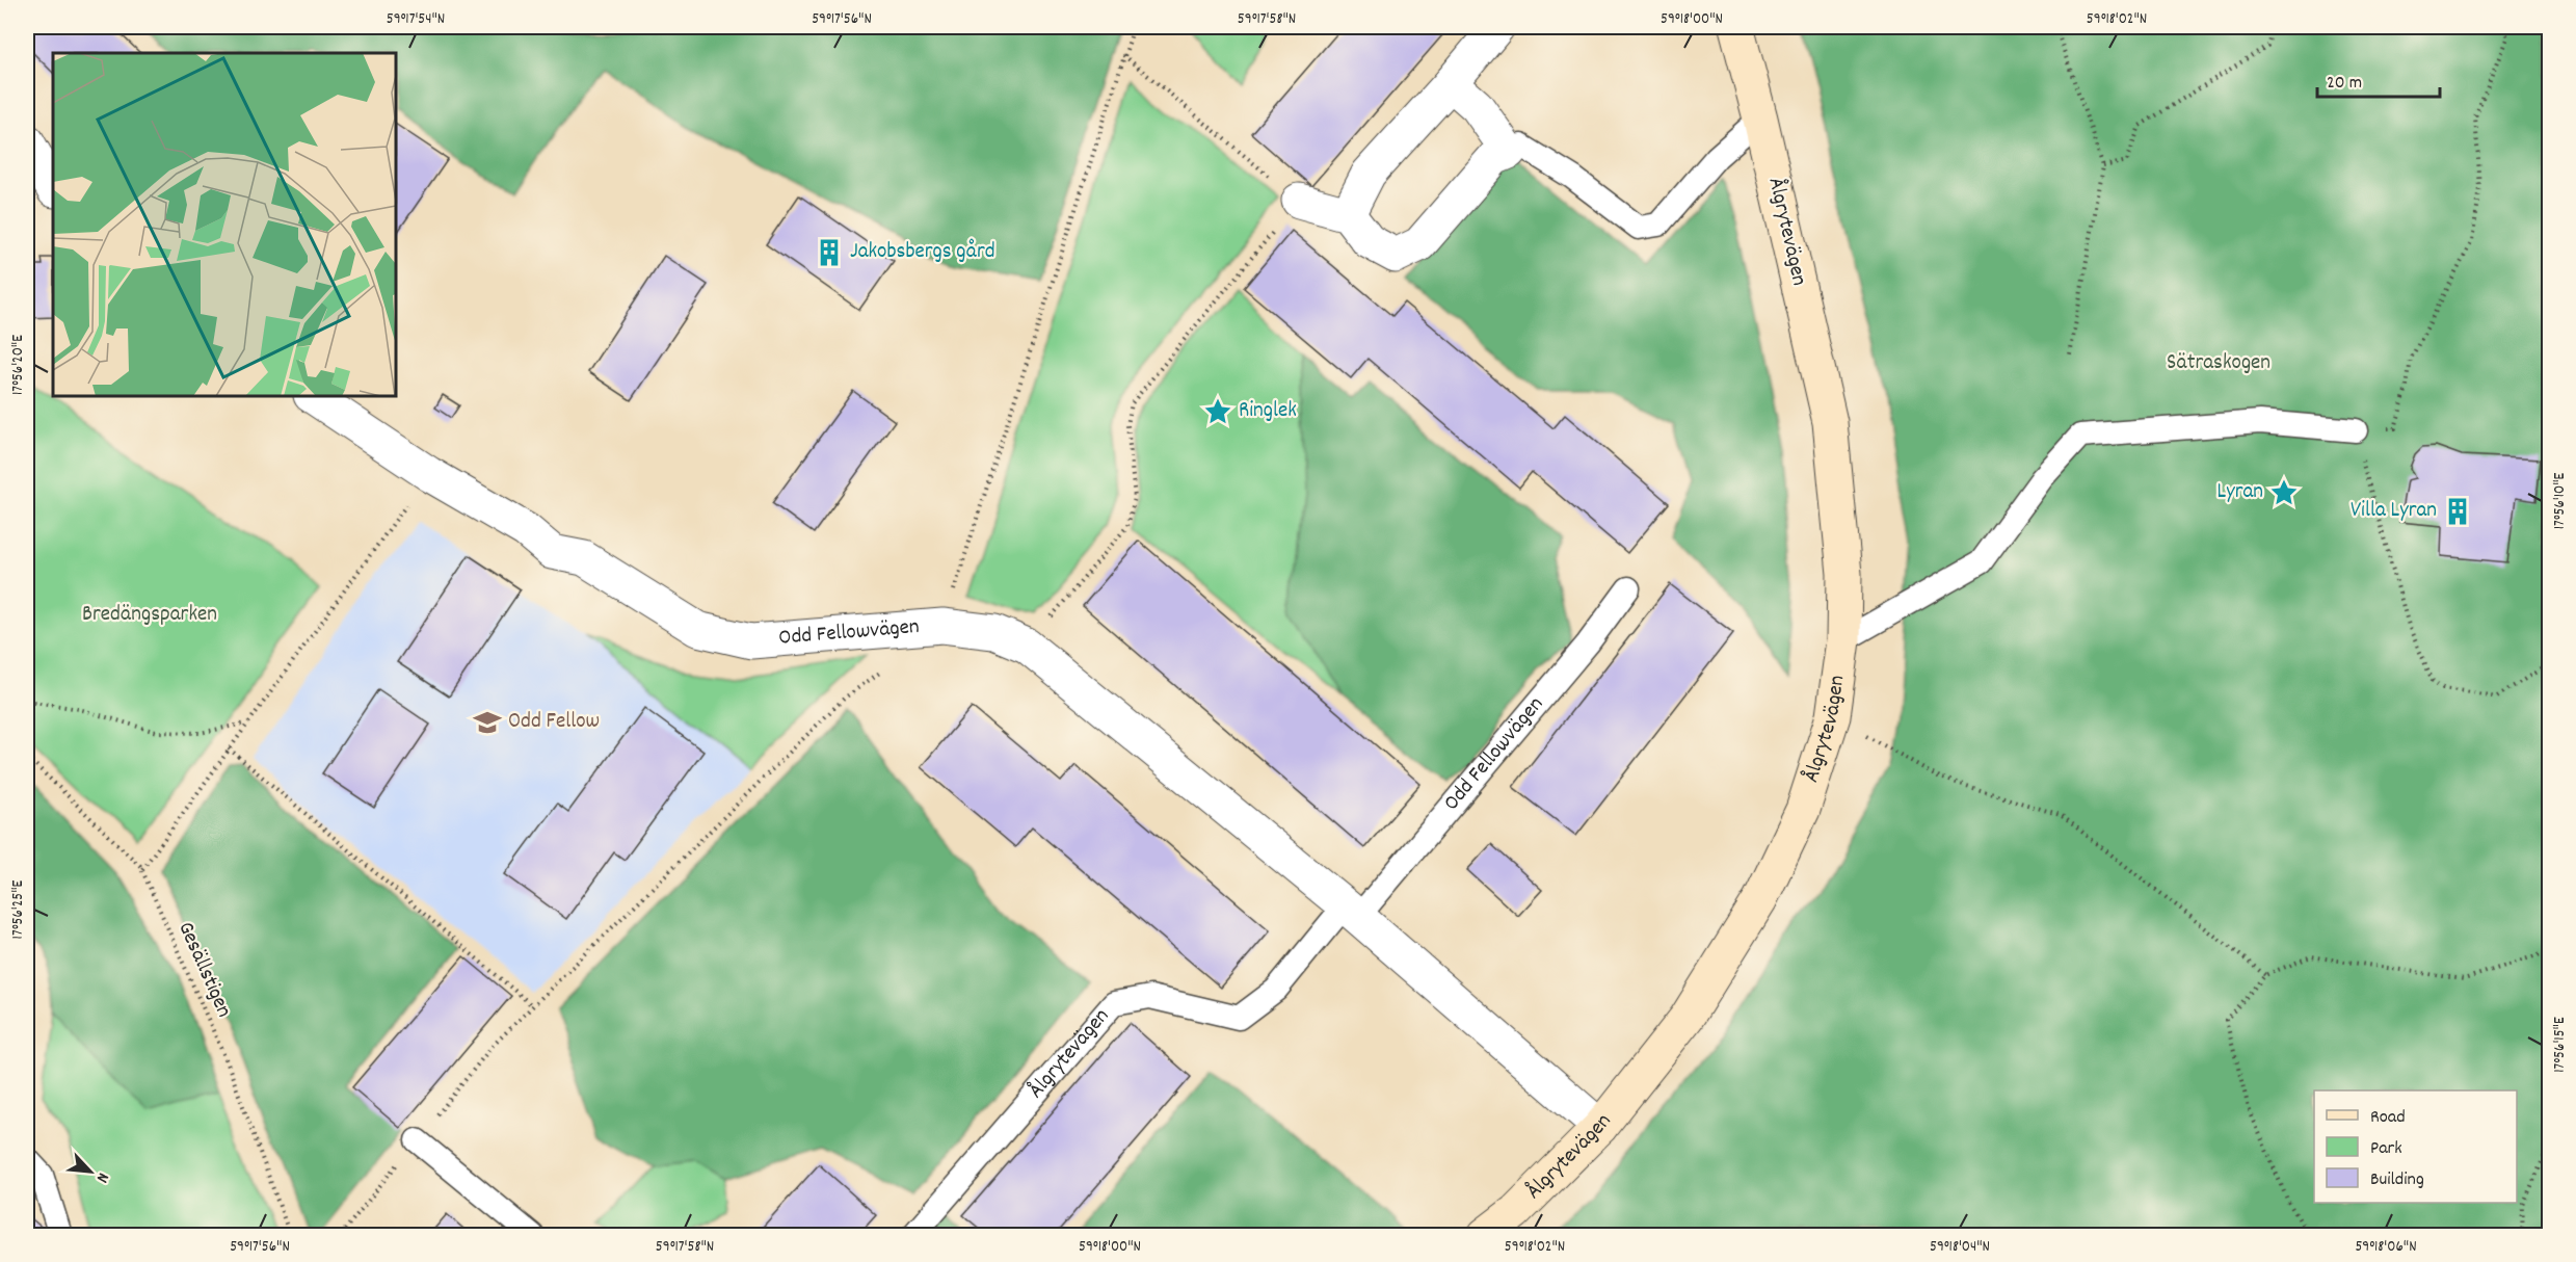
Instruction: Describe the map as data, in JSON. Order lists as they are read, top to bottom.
{
  "streets": {
    "street": ["Ålgrytevägen", "Odd Fellowvägen"],
    "path": ["Gesällstigen"]
  },
  "crossings": [
    ["Ålgrytevägen", "Odd Fellowvägen"]
  ],
  "parks": ["Sätraskogen", "Bredängsparken"],
  "places": {
    "building": ["Jakobsbergs gård", "Villa Lyran"],
    "place": ["Ringlek", "Lyran"],
    "school or university": ["Odd Fellow"]
  },
  "legend": ["Road", "Park", "Building"],
  "scale_bar": "20 m",
  "north": "bottom right",
  "coordinates": [
    "59°17'54\"N",
    "59°17'56\"N",
    "59°17'58\"N",
    "59°18'00\"N",
    "59°18'02\"N",
    "17°56'20\"E",
    "17°56'10\"E",
    "17°56'25\"E",
    "17°56'15\"E",
    "59°18'04\"N",
    "59°18'06\"N"
  ]
}
